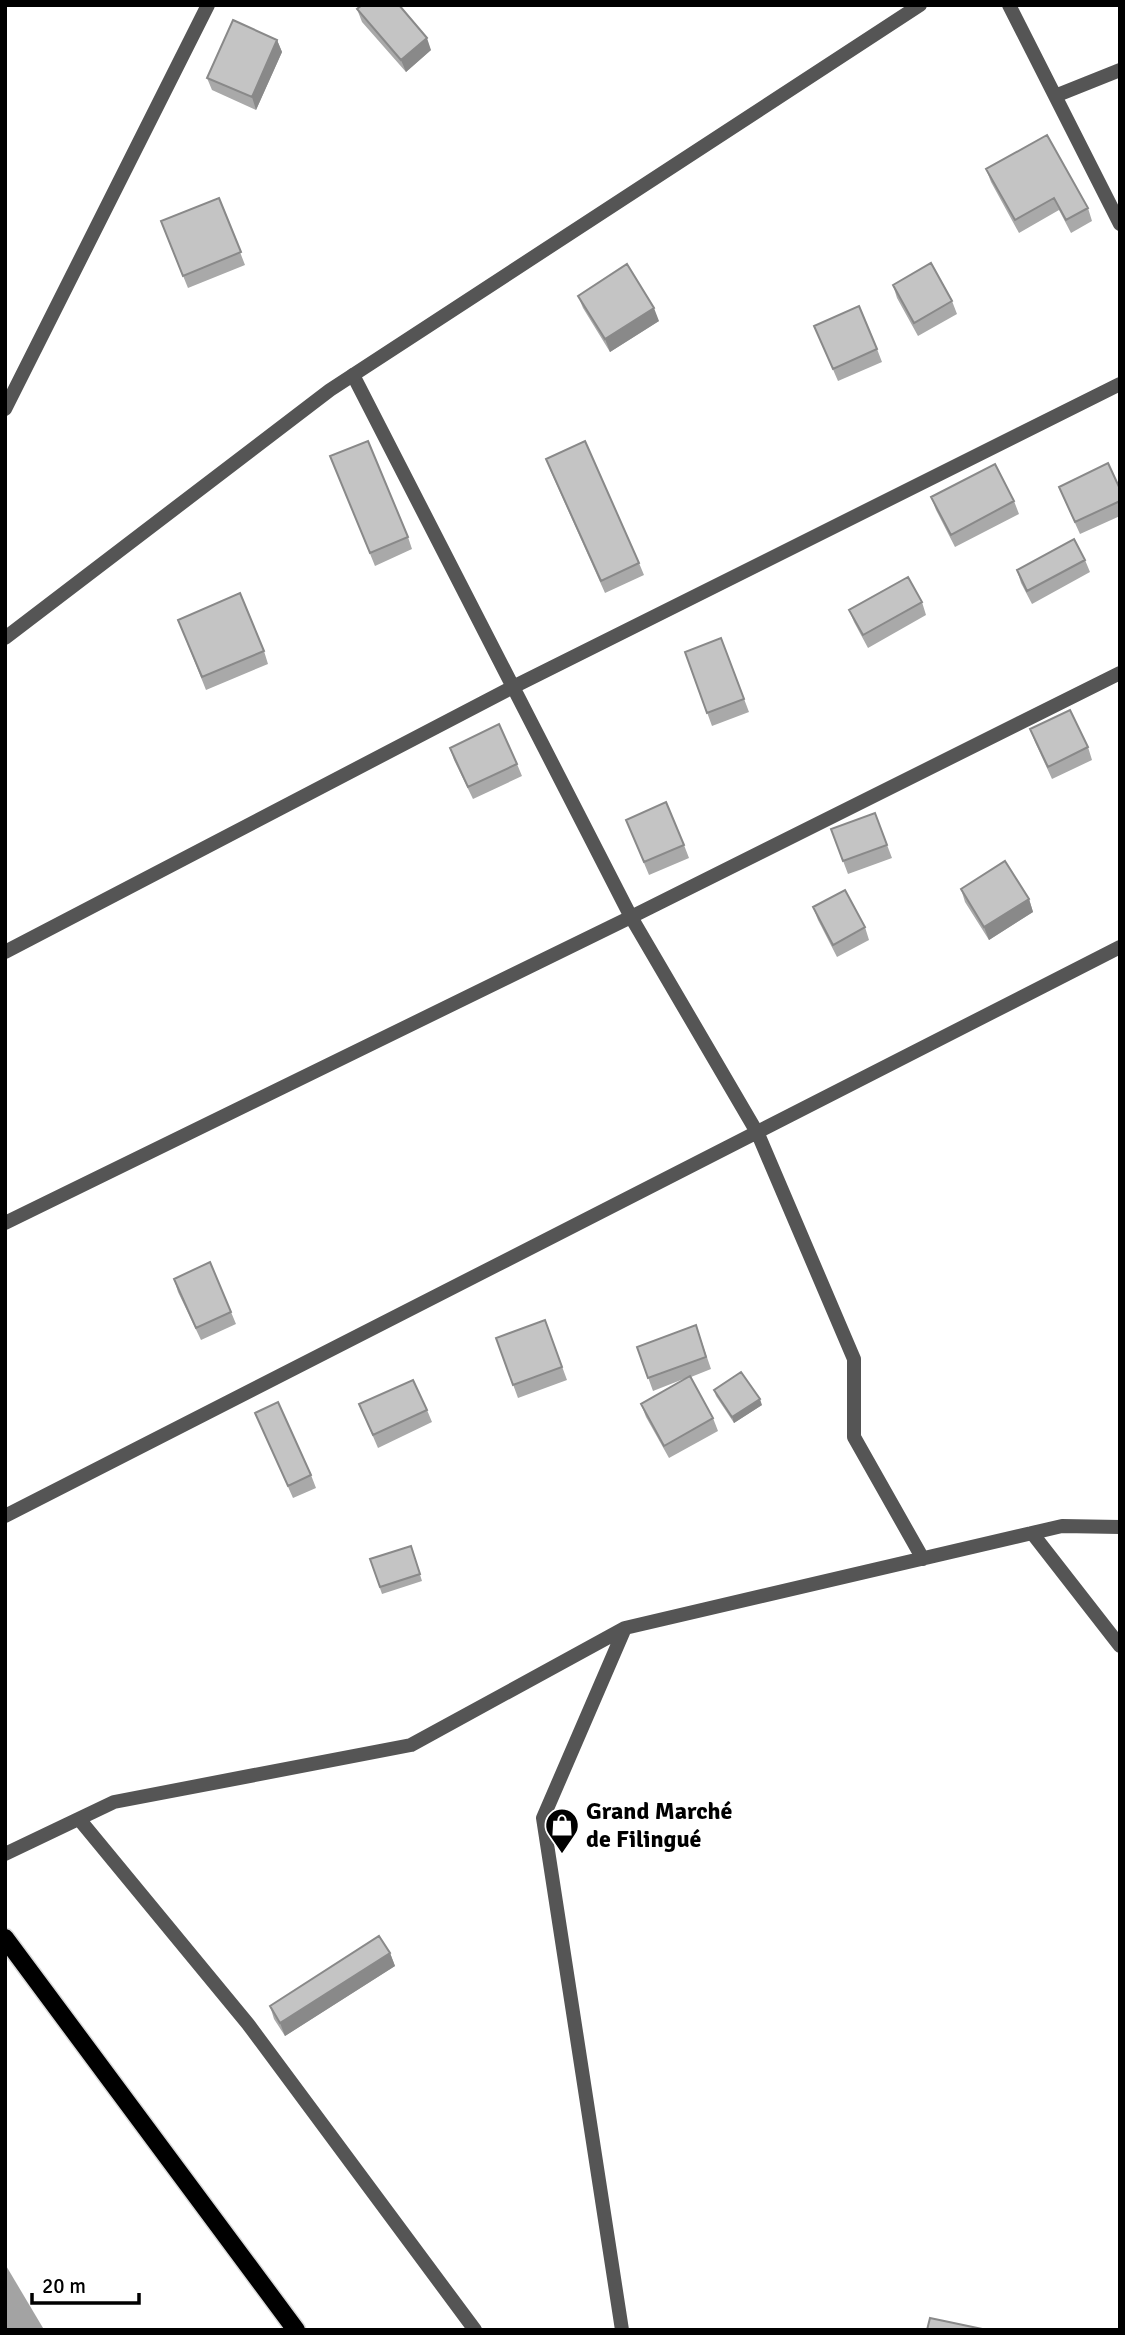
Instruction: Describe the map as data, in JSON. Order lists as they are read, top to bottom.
{
  "places": {
    "shop": ["Grand Marché de Filingué"]
  },
  "scale_bar": "20 m"
}
